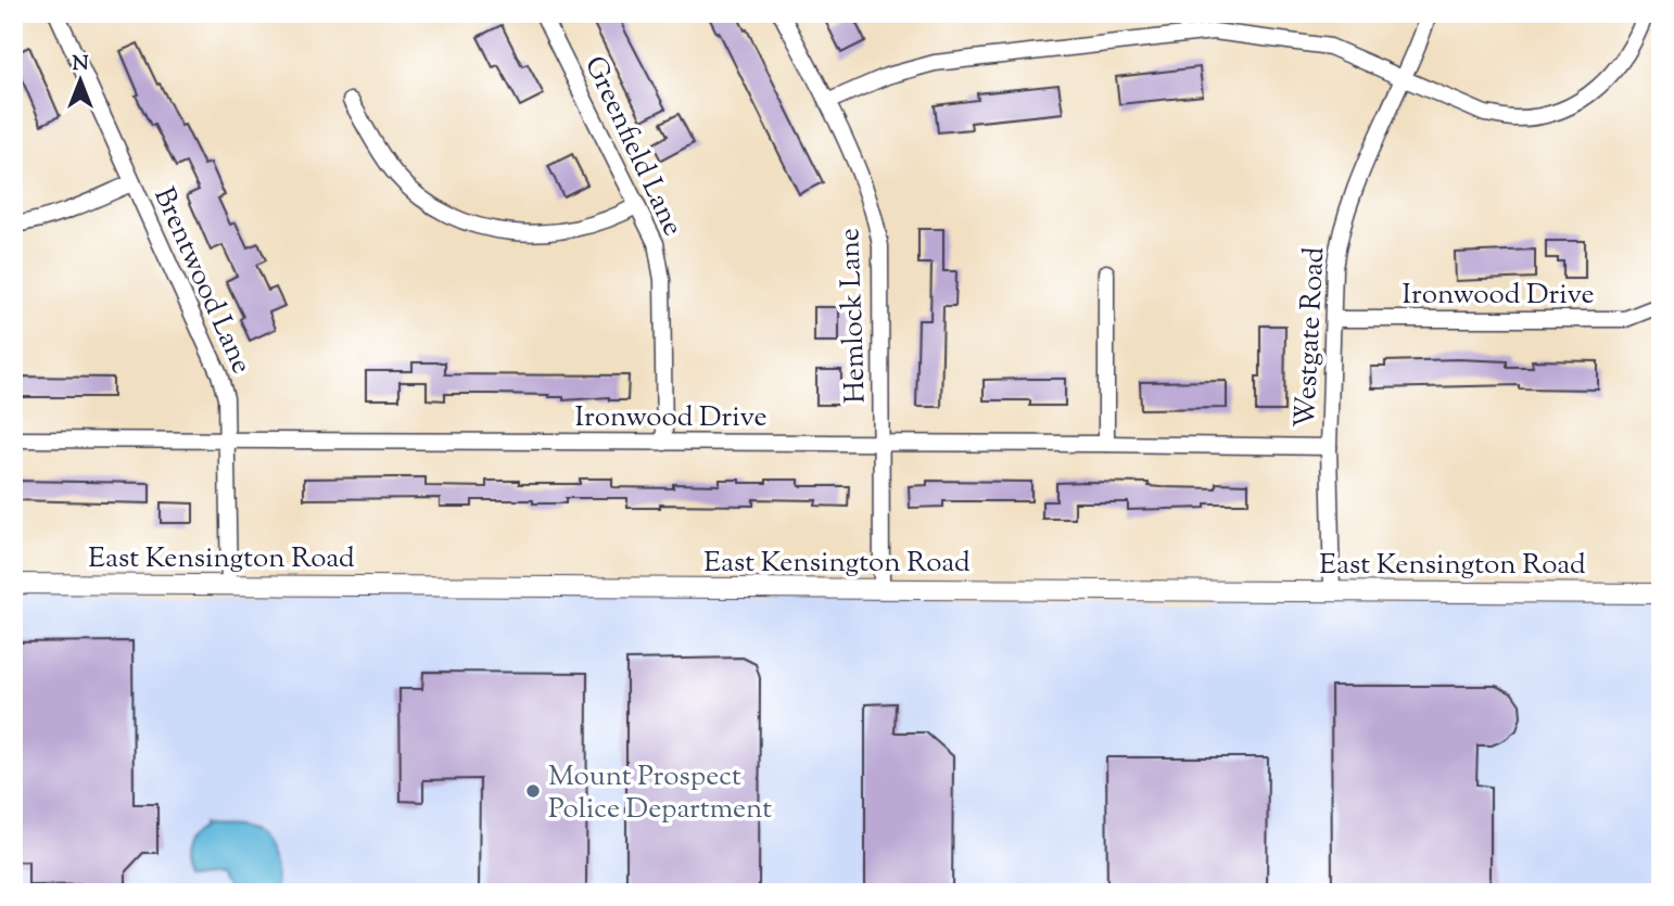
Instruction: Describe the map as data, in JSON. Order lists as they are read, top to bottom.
{
  "streets": {
    "main road": ["East Kensington Road"],
    "street": [
      "Greenfield Lane",
      "Brentwood Lane",
      "Ironwood Drive",
      "Hemlock Lane",
      "Westgate Road"
    ]
  },
  "crossings": [
    ["Greenfield Lane", "Ironwood Drive"],
    ["Brentwood Lane", "Ironwood Drive"],
    ["Brentwood Lane", "East Kensington Road"],
    ["Ironwood Drive", "Hemlock Lane"],
    ["Ironwood Drive", "Westgate Road"],
    ["Hemlock Lane", "East Kensington Road"],
    ["Westgate Road", "East Kensington Road"]
  ],
  "places": ["Mount Prospect Police Department"],
  "north": "top"
}
